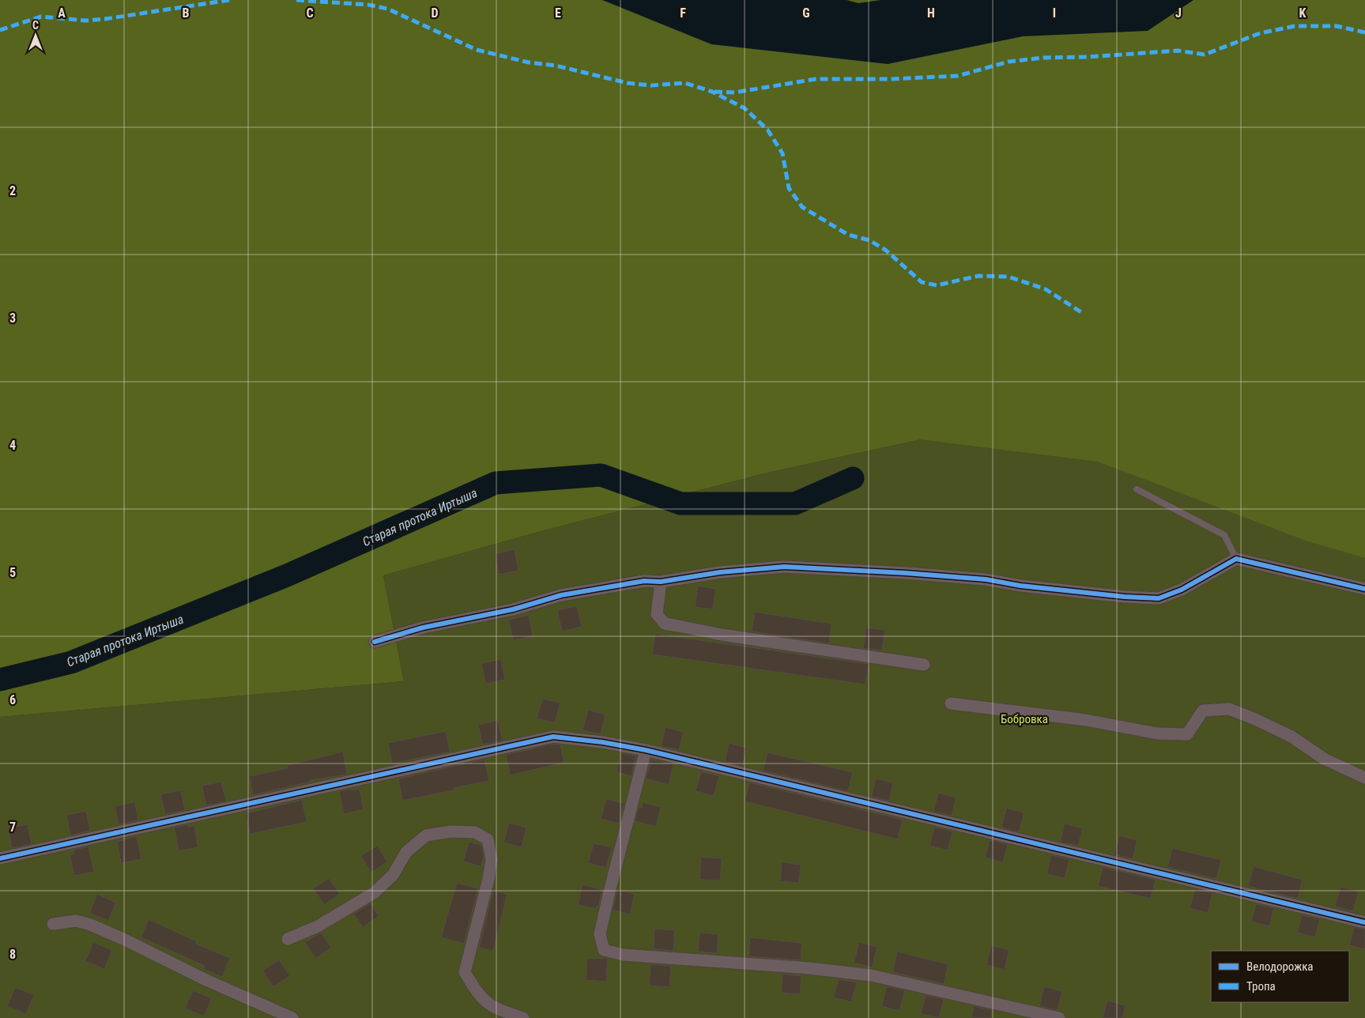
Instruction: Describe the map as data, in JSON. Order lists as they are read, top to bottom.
{
  "water": ["Старая протока Иртыша"],
  "parks": ["Бобровка"],
  "legend": ["Велодорожка", "Тропа"],
  "north": "top",
  "grid": {
    "columns": [
      "A",
      "B",
      "C",
      "D",
      "E",
      "F",
      "G",
      "H",
      "I",
      "J",
      "K"
    ],
    "rows": [
      "2",
      "3",
      "4",
      "5",
      "6",
      "7",
      "8"
    ]
  }
}
